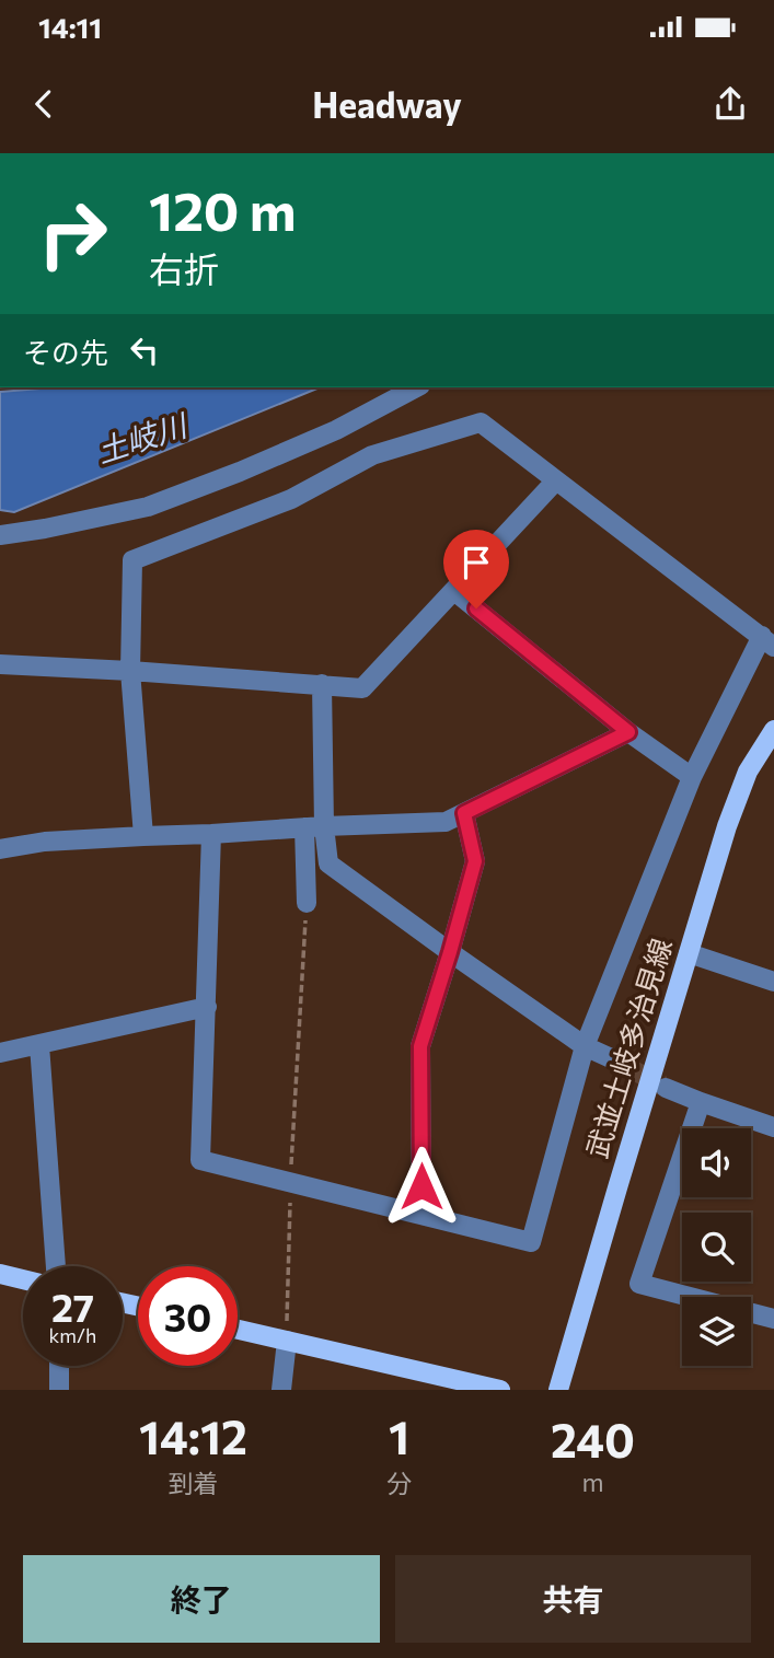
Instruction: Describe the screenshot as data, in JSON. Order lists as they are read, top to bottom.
{
  "streets": {
    "main road": ["武並土岐多治見線"]
  },
  "water": ["土岐川"],
  "page": {
    "status": "14:11",
    "header": "Headway",
    "turn": ["120 m", "右折"],
    "then": "その先",
    "speed": "27 km/h",
    "limit": "30",
    "eta": [
      "14:12",
      "到着",
      "1",
      "分",
      "240",
      "m"
    ],
    "buttons": ["終了", "共有"]
  }
}
